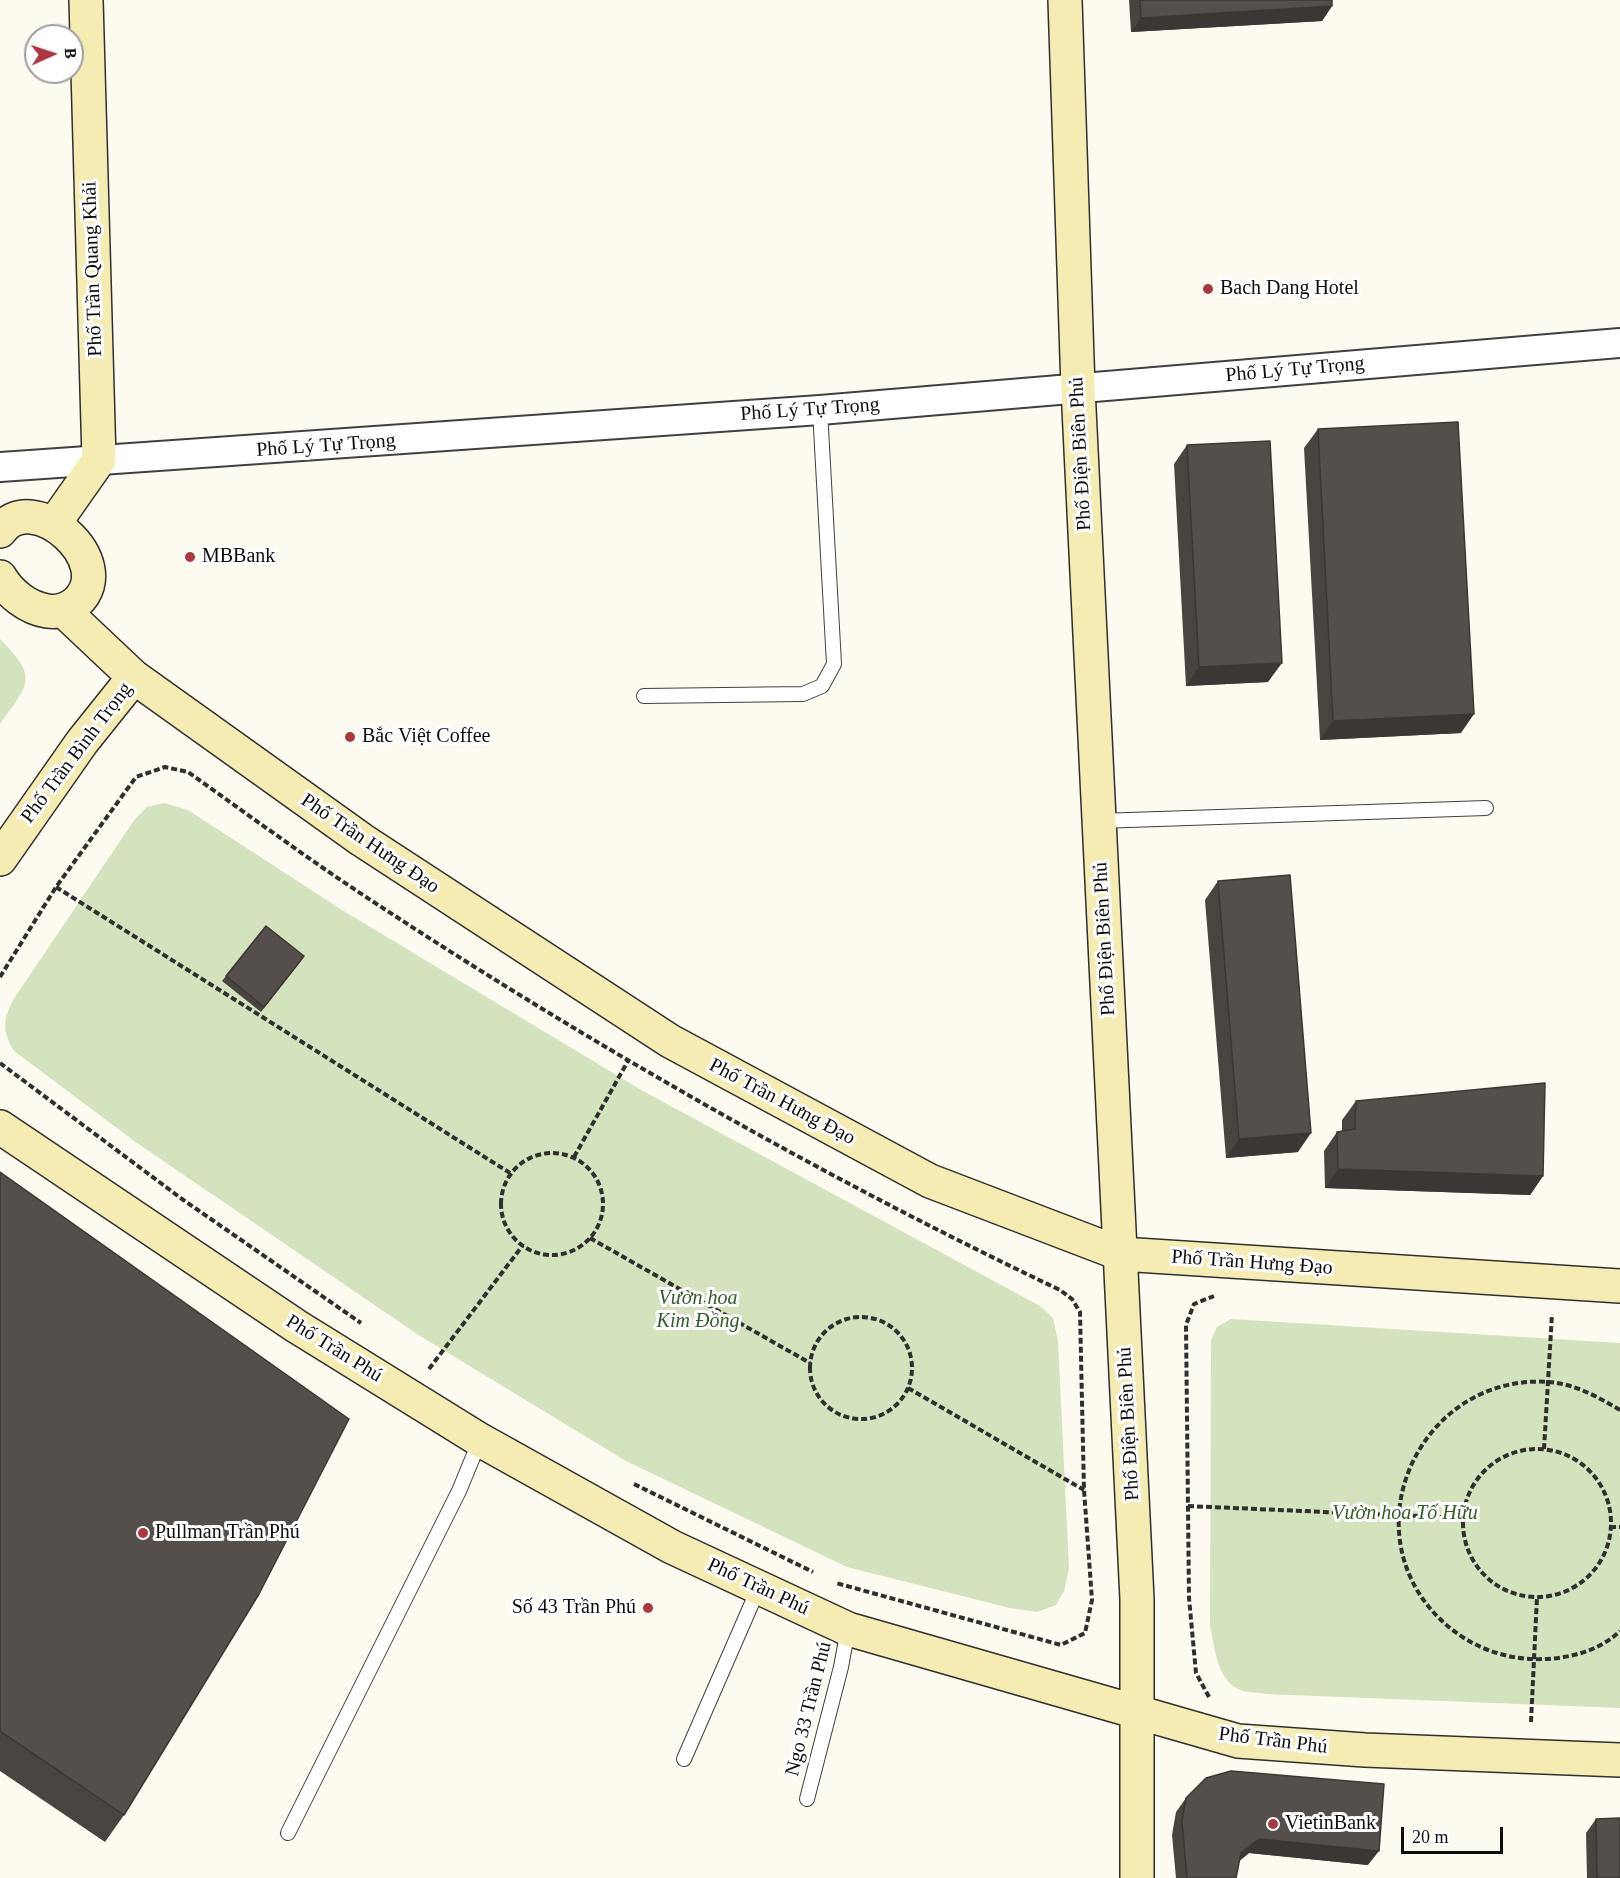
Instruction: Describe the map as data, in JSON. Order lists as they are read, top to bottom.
{
  "streets": {
    "main road": [
      "Phố Trần Quang Khải",
      "Phố Điện Biên Phủ",
      "Phố Trần Bình Trọng",
      "Phố Trần Hưng Đạo",
      "Phố Trần Phú"
    ],
    "street": ["Phố Lý Tự Trọng"],
    "lane": ["Ngo 33 Trần Phú"]
  },
  "crossings": [
    ["Phố Trần Quang Khải", "Phố Lý Tự Trọng"],
    ["Phố Lý Tự Trọng", "Phố Điện Biên Phủ"],
    ["Phố Điện Biên Phủ", "Phố Trần Hưng Đạo"],
    ["Phố Điện Biên Phủ", "Phố Trần Phú"],
    ["Phố Trần Bình Trọng", "Phố Trần Hưng Đạo"],
    ["Phố Trần Phú", "Ngo 33 Trần Phú"]
  ],
  "parks": ["Vườn hoa Kim Đồng", "Vườn hoa Tố Hữu"],
  "places": [
    "Bach Dang Hotel",
    "MBBank",
    "Bắc Việt Coffee",
    "Pullman Trần Phú",
    "Số 43 Trần Phú",
    "VietinBank"
  ],
  "scale_bar": "20 m",
  "north": "right"
}
